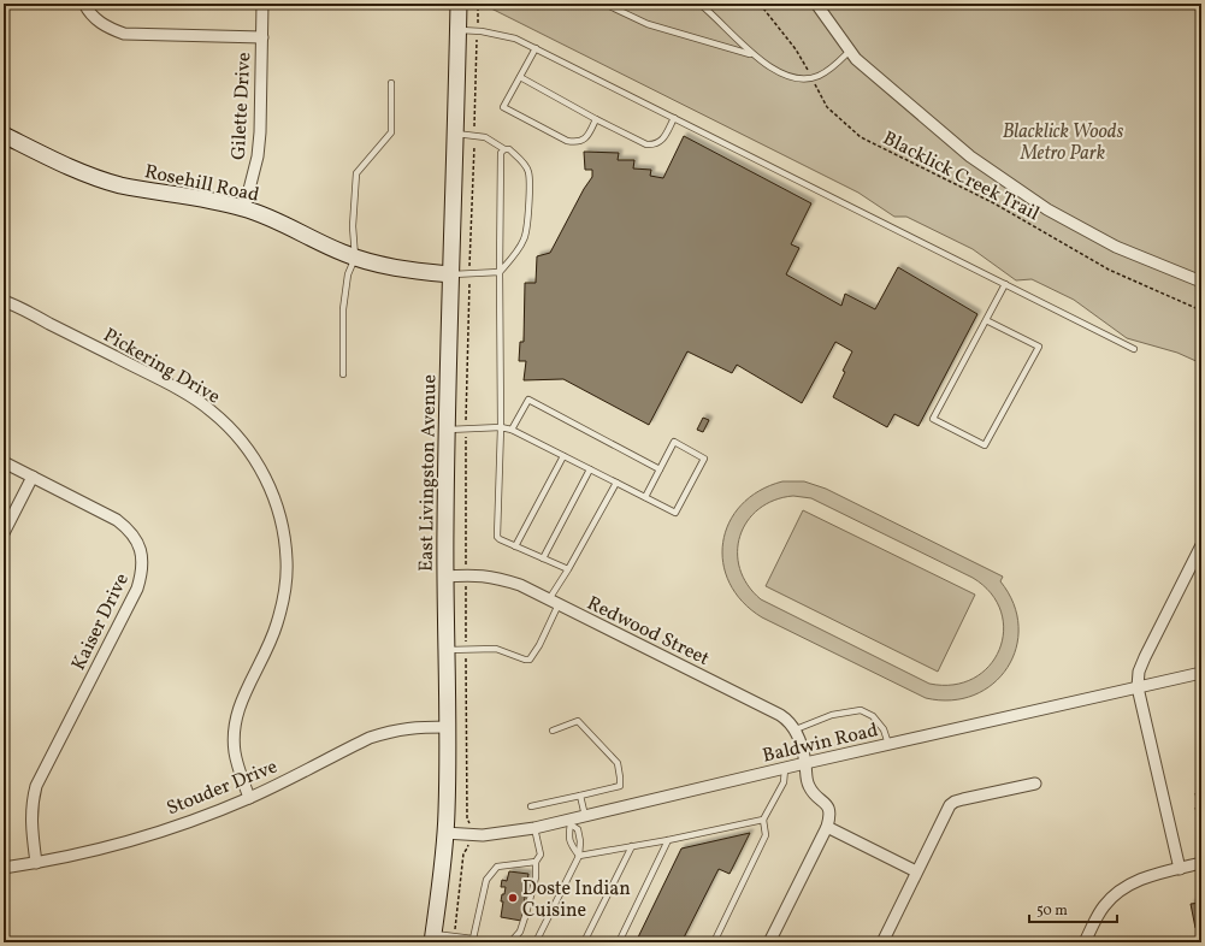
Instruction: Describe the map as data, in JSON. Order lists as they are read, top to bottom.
{
  "streets": {
    "main road": ["Rosehill Road", "East Livingston Avenue"],
    "street": [
      "Gilette Drive",
      "Pickering Drive",
      "Kaiser Drive",
      "Redwood Street",
      "Baldwin Road",
      "Stouder Drive"
    ],
    "path": ["Blacklick Creek Trail"]
  },
  "crossings": [
    ["Gilette Drive", "Rosehill Road"],
    ["Rosehill Road", "East Livingston Avenue"],
    ["Pickering Drive", "Stouder Drive"],
    ["East Livingston Avenue", "Redwood Street"],
    ["East Livingston Avenue", "Baldwin Road"],
    ["East Livingston Avenue", "Stouder Drive"],
    ["Kaiser Drive", "Stouder Drive"]
  ],
  "parks": ["Blacklick Woods Metro Park"],
  "places": ["Doste Indian Cuisine"],
  "scale_bar": "50 m"
}
